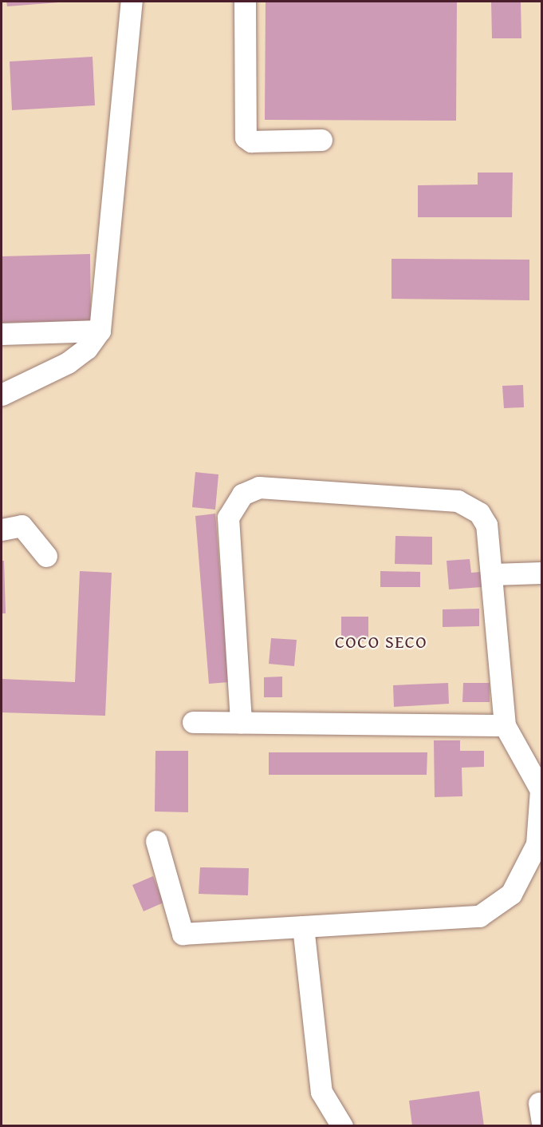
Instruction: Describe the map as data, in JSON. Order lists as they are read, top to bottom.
{
  "districts": ["COCO SECO"]
}
